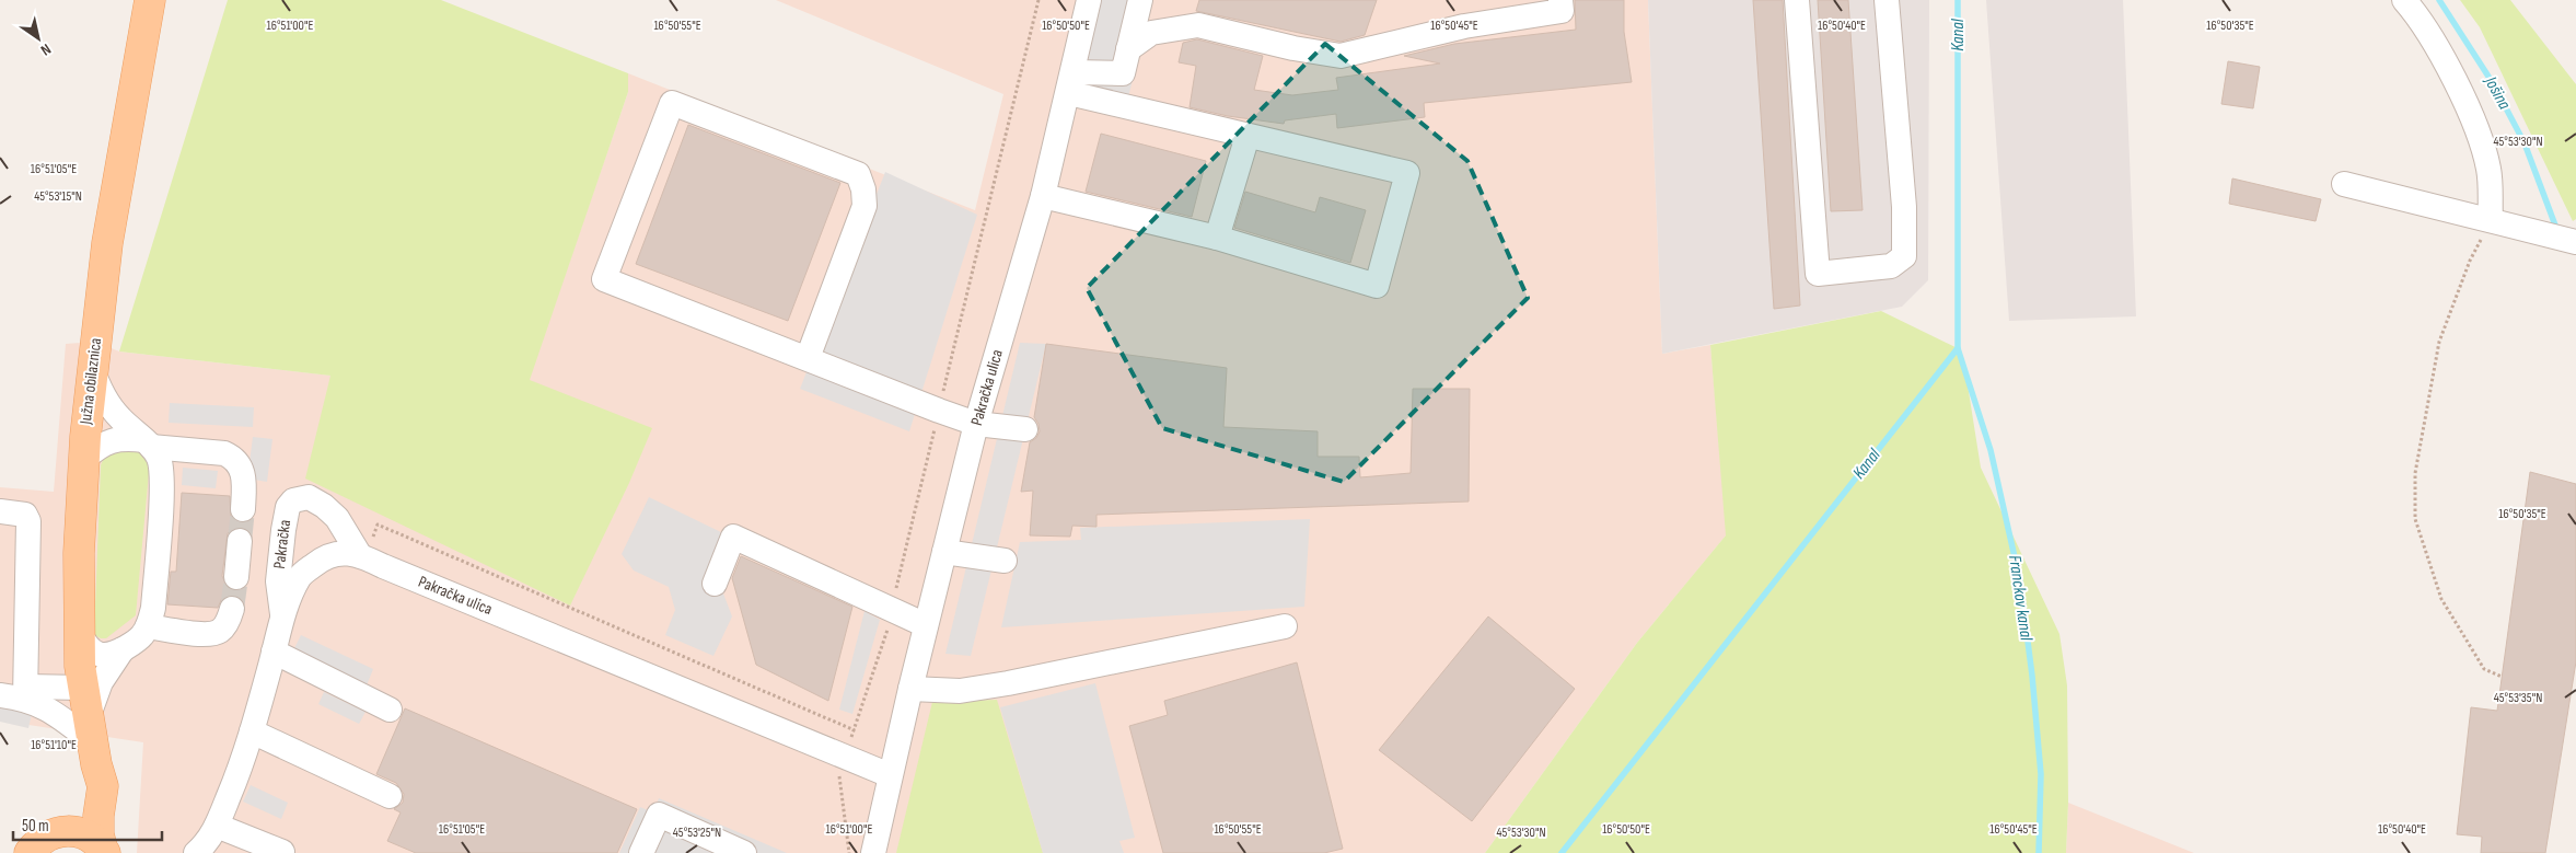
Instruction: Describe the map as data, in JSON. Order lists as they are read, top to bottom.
{
  "streets": {
    "main road": ["Južna obilaznica"],
    "street": ["Pakračka ulica", "Pakračka"]
  },
  "crossings": [
    ["Pakračka ulica", "Pakračka"]
  ],
  "water": ["Kanal", "Jošina", "Franckov kanal"],
  "scale_bar": "50 m",
  "north": "bottom right",
  "coordinates": [
    "16°51'00\"E",
    "16°50'55\"E",
    "16°50'50\"E",
    "16°50'45\"E",
    "16°50'40\"E",
    "16°50'35\"E",
    "45°53'30\"N",
    "16°51'05\"E",
    "45°53'15\"N",
    "45°53'35\"N",
    "16°51'10\"E",
    "45°53'25\"N"
  ]
}
